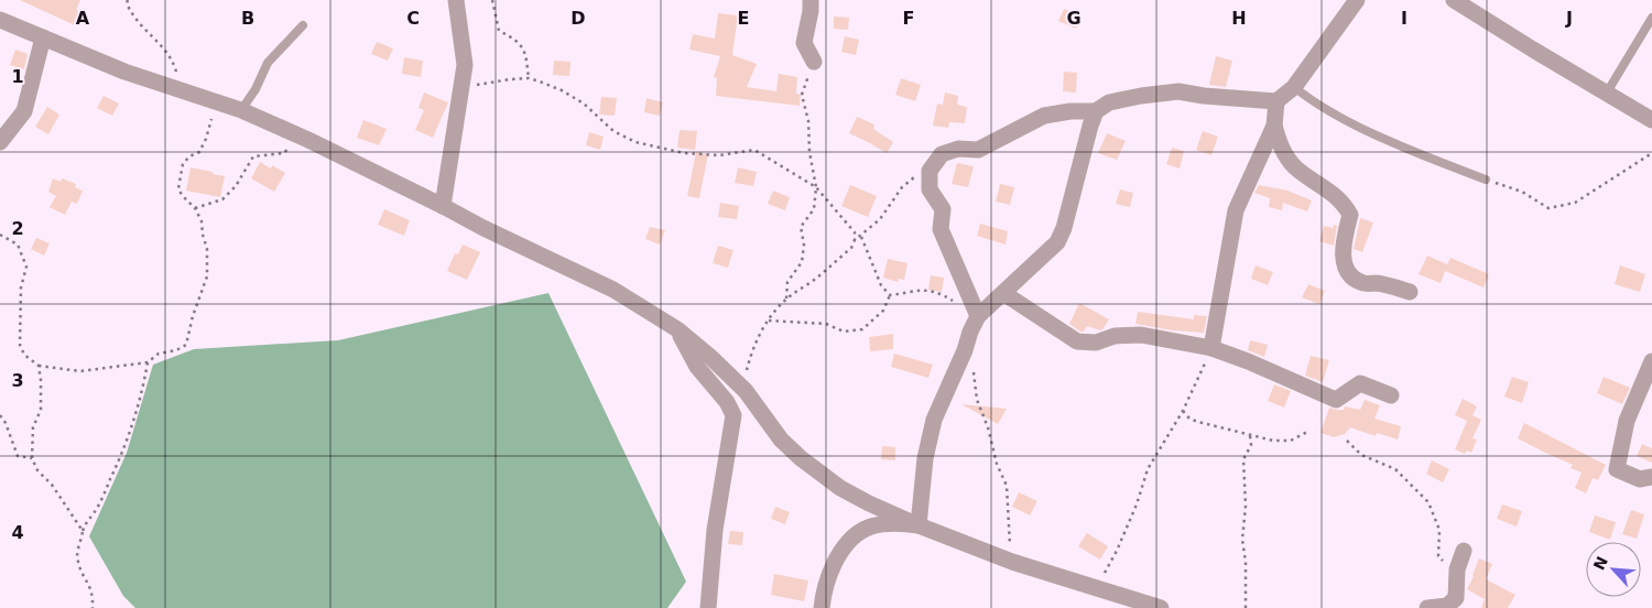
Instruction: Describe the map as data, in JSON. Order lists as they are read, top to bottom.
{
  "north": "top left",
  "grid": {
    "columns": [
      "A",
      "B",
      "C",
      "D",
      "E",
      "F",
      "G",
      "H",
      "I",
      "J"
    ],
    "rows": [
      "1",
      "2",
      "3",
      "4"
    ]
  }
}
